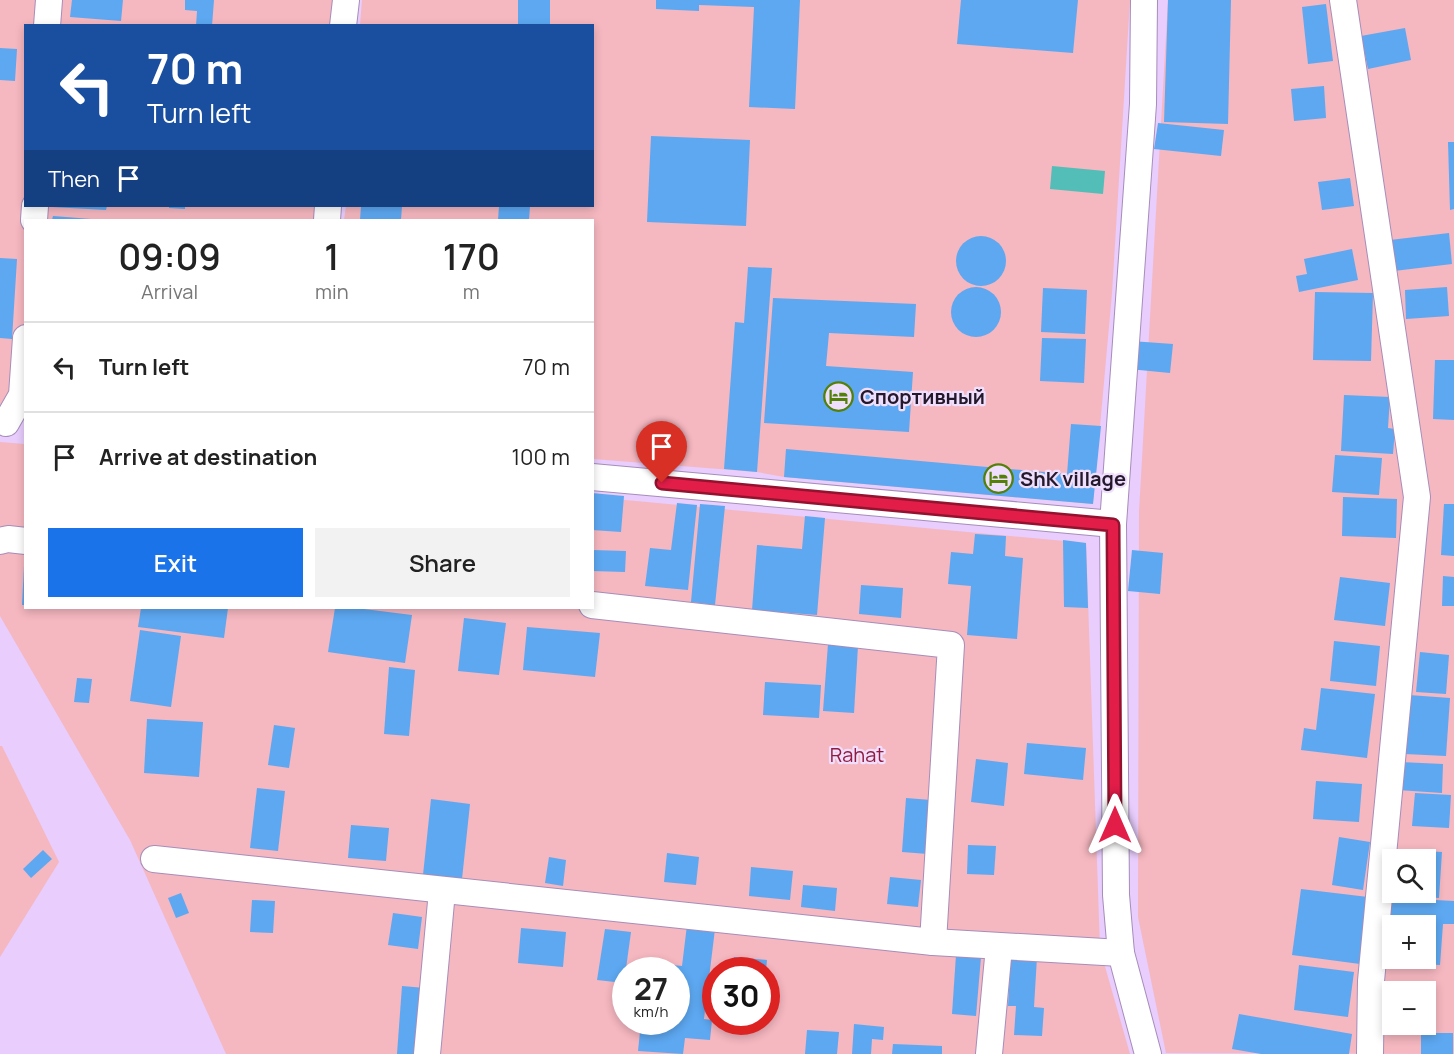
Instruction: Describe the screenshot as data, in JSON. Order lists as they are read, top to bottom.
{
  "parks": ["Rahat"],
  "places": {
    "hotel": ["Спортивный", "ShK village"]
  },
  "page": {
    "turn": ["70 m", "Turn left"],
    "then": "Then",
    "eta": [
      "09:09",
      "Arrival",
      "1",
      "min",
      "170",
      "m"
    ],
    "list": [
      {
        "name": "Turn left",
        "value": "70 m"
      },
      {
        "name": "Arrive at destination",
        "value": "100 m"
      }
    ],
    "buttons": ["Exit", "Share"],
    "map_buttons": ["+", "−"],
    "speed": "27 km/h",
    "limit": "30"
  }
}
